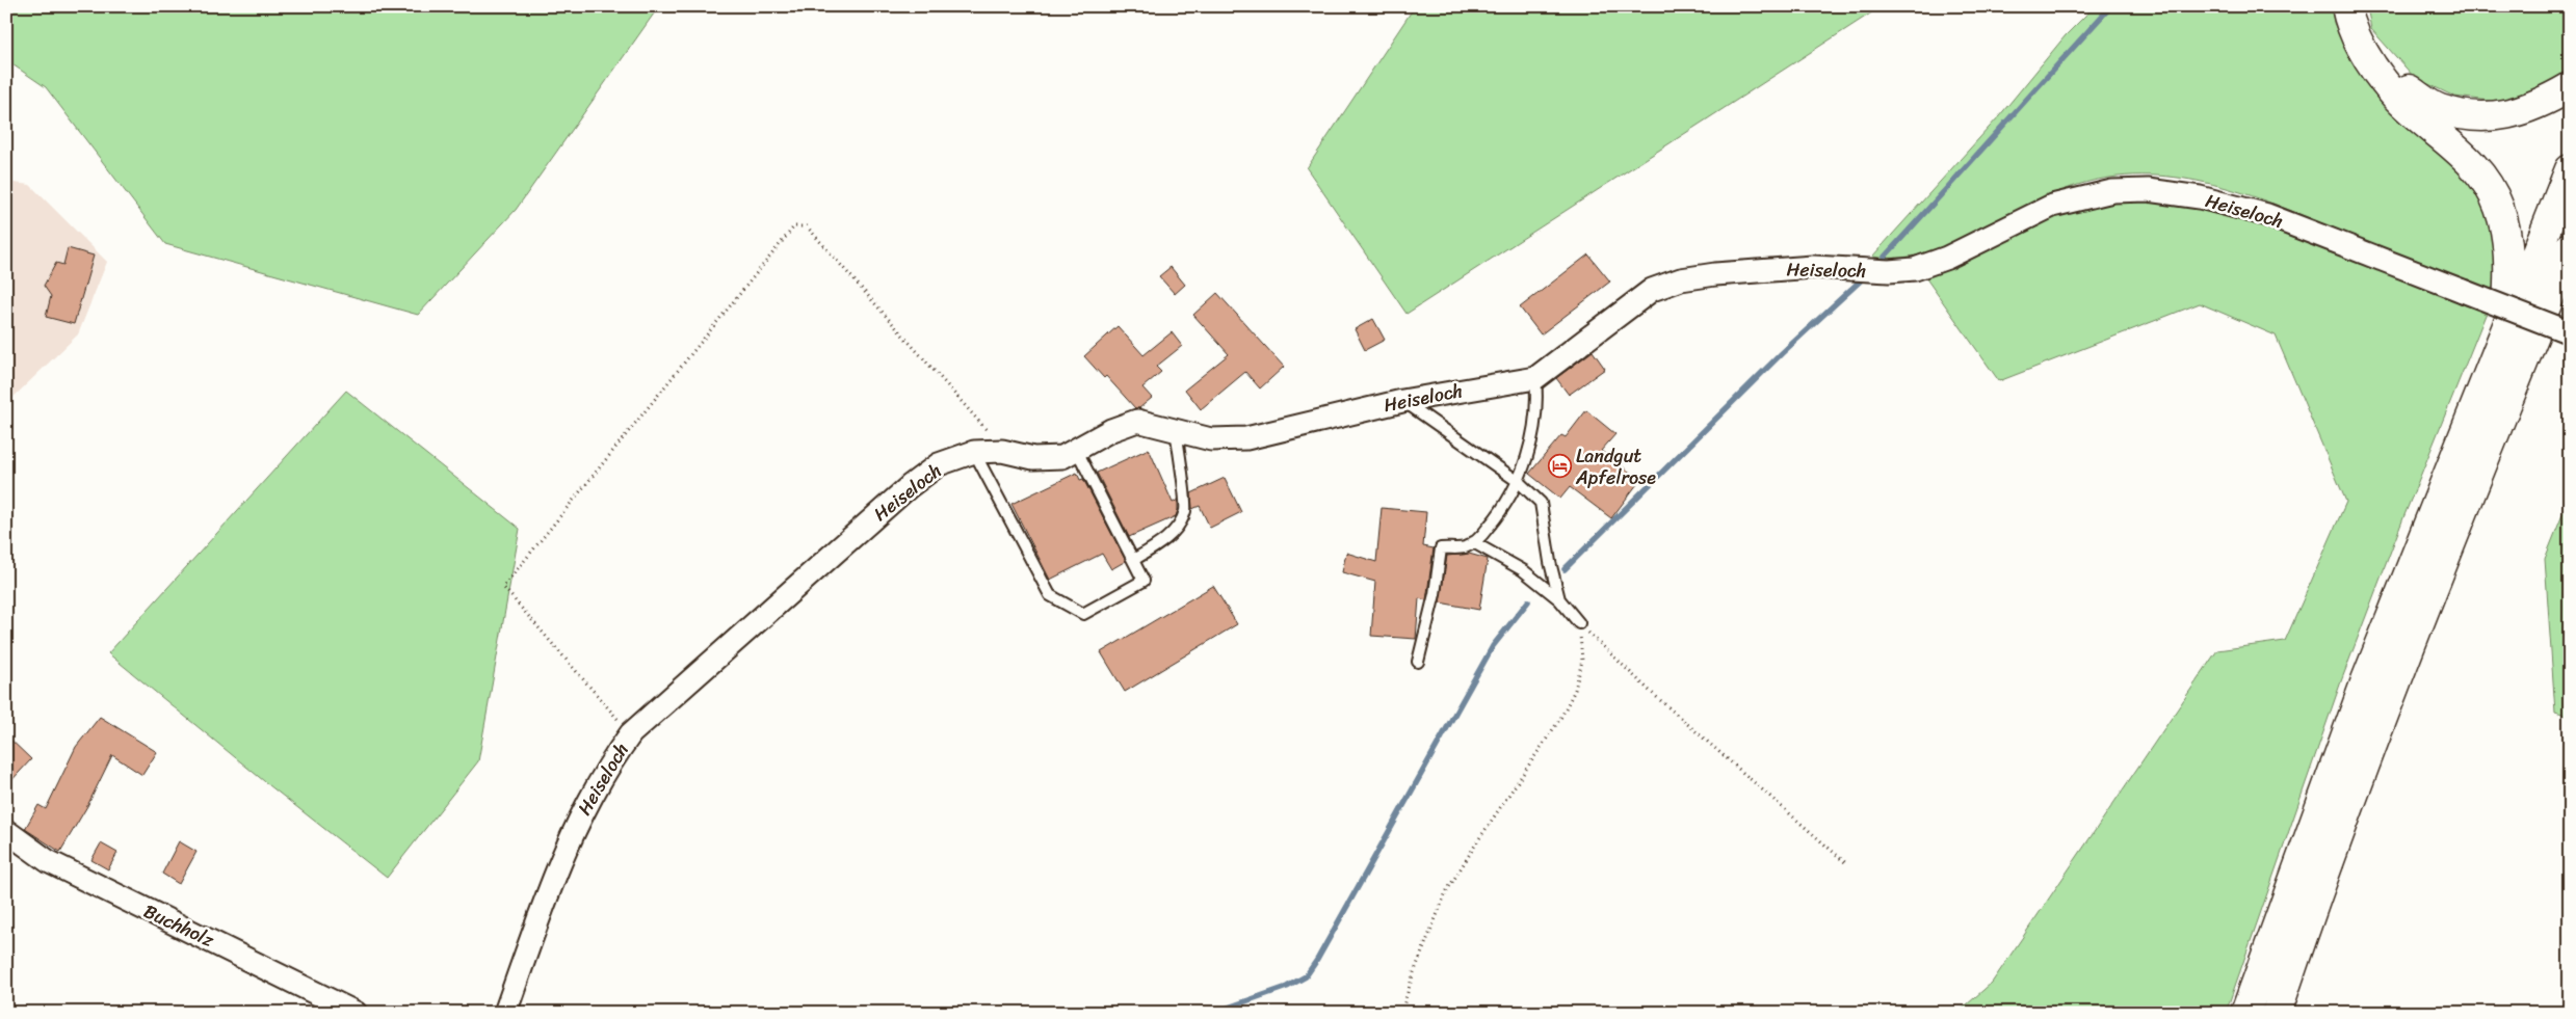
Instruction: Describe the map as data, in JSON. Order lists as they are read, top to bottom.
{
  "streets": {
    "street": ["Heiseloch", "Buchholz"]
  },
  "places": {
    "hotel": ["Landgut Apfelrose"]
  }
}
